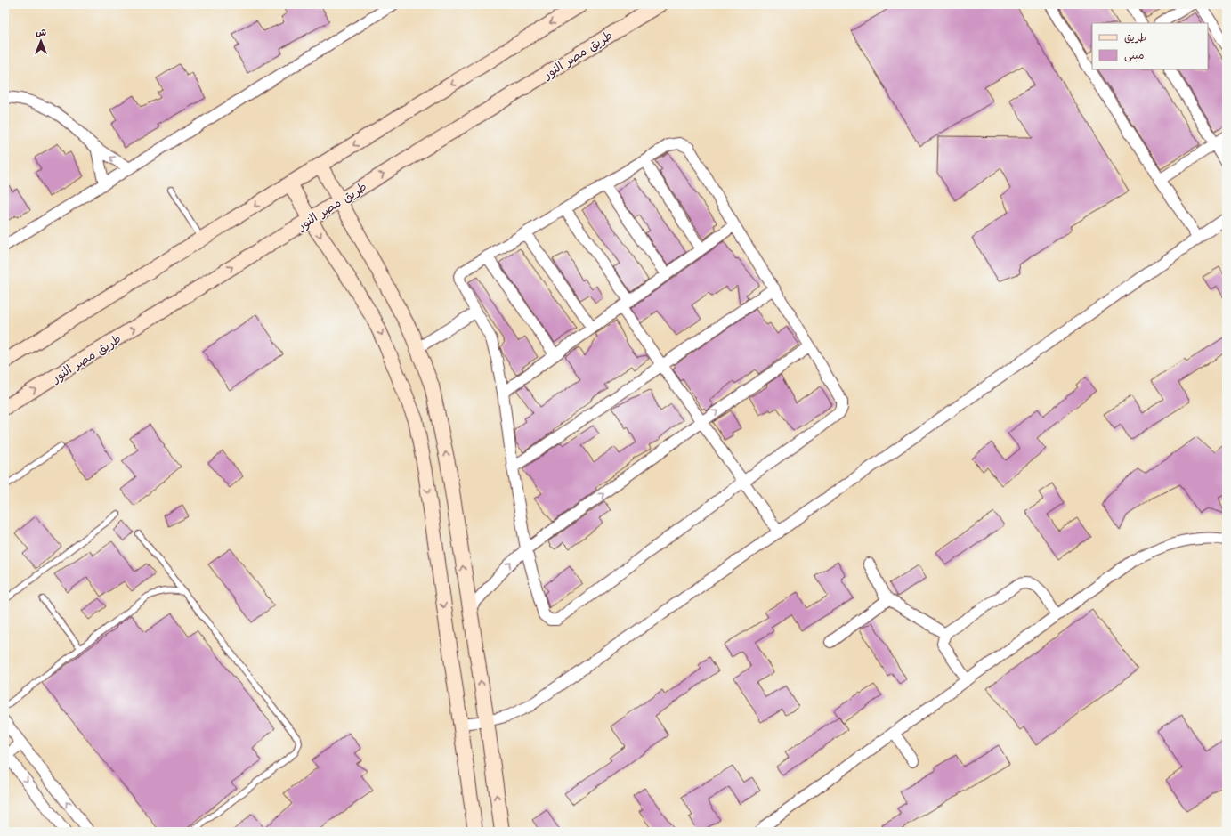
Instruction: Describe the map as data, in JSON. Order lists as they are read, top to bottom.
{
  "streets": {
    "street": ["طريق مصر النور"]
  },
  "legend": ["طريق", "مبنى"],
  "north": "top"
}
